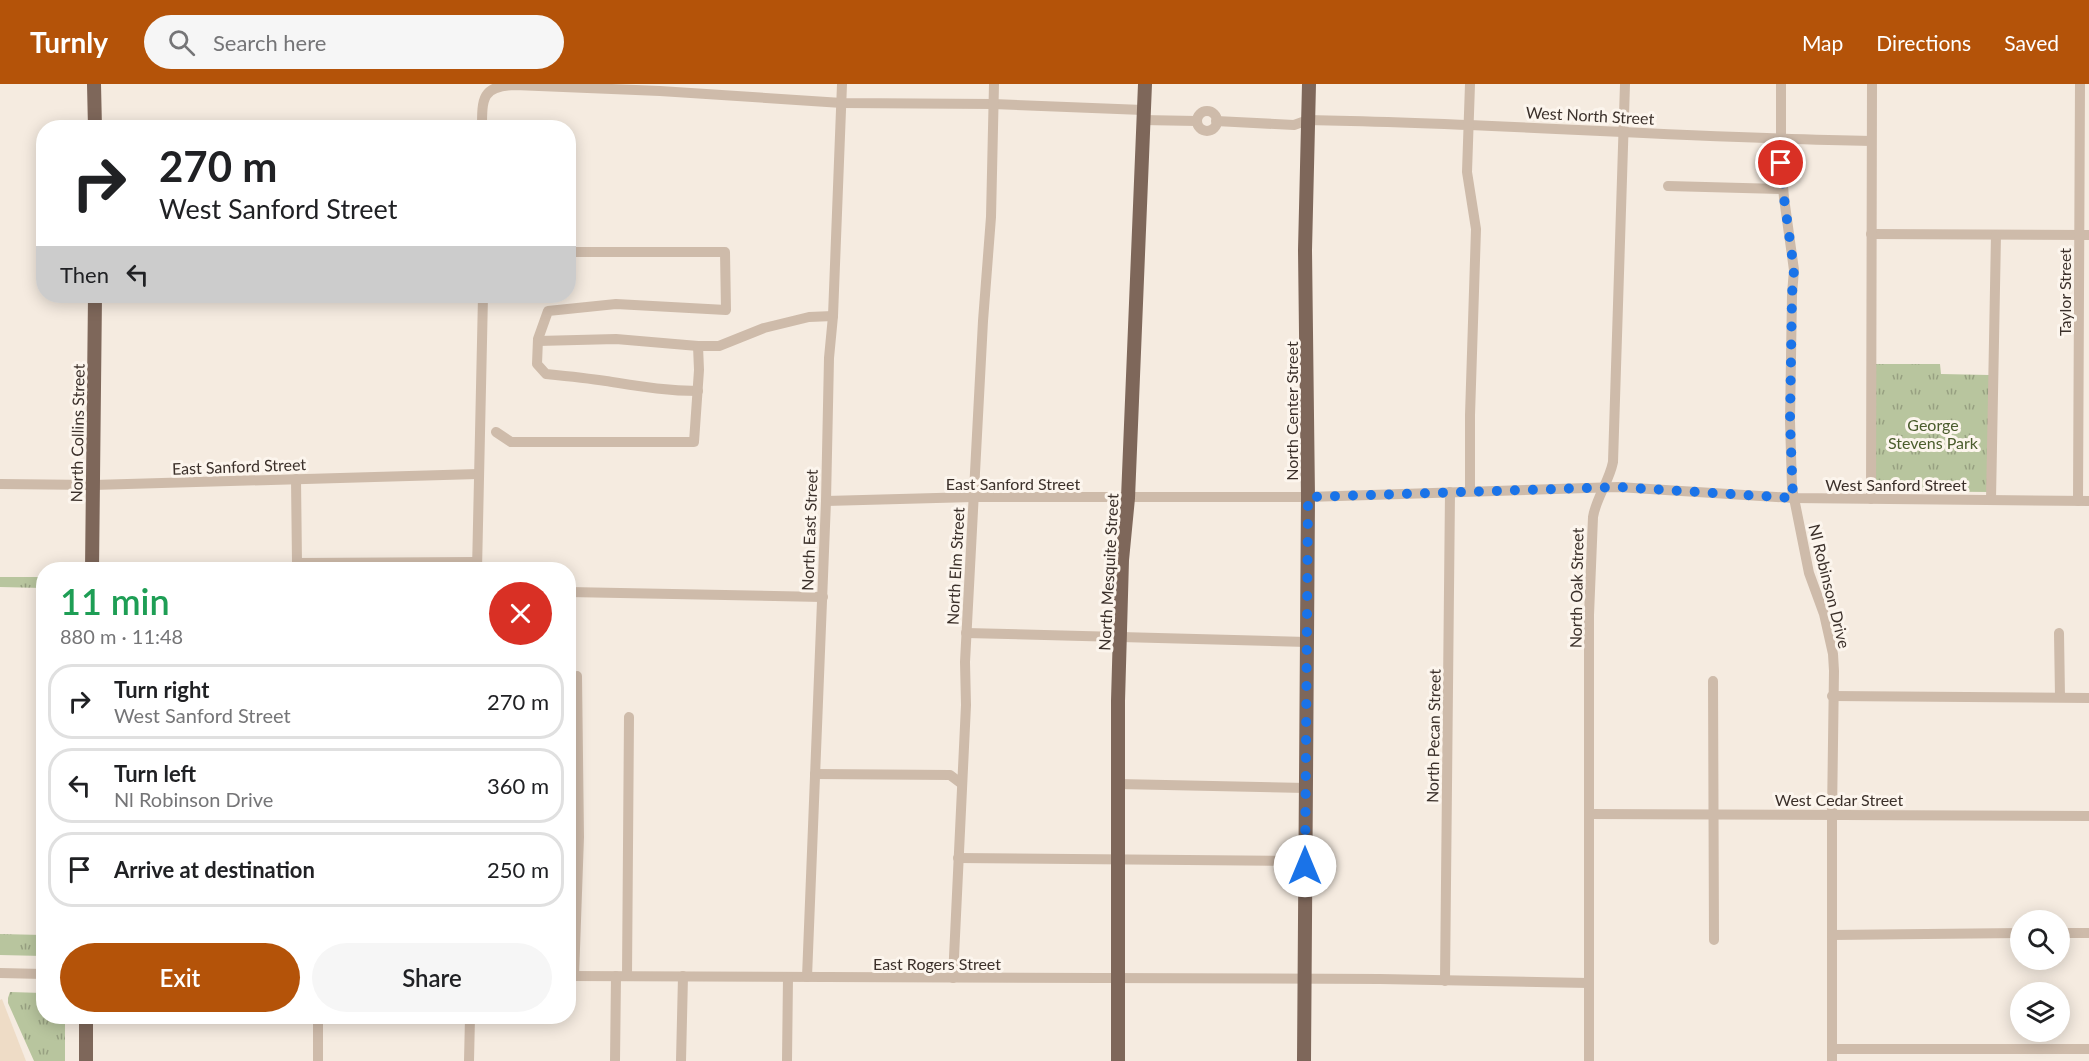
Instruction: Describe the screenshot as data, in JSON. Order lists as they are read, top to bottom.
{
  "streets": {
    "main road": ["North Center Street", "North Collins Street", "North Mesquite Street"],
    "street": [
      "West North Street",
      "Taylor Street",
      "East Sanford Street",
      "West Sanford Street",
      "North East Street",
      "North Elm Street",
      "Nl Robinson Drive",
      "North Oak Street",
      "North Pecan Street",
      "West Cedar Street",
      "East Rogers Street"
    ]
  },
  "crossings": [
    ["West North Street", "North Center Street"],
    ["West North Street", "North Mesquite Street"],
    ["West North Street", "Nl Robinson Drive"],
    ["West North Street", "North Oak Street"],
    ["Taylor Street", "West Sanford Street"],
    ["North Center Street", "East Sanford Street"],
    ["North Center Street", "West Sanford Street"],
    ["North Center Street", "East Rogers Street"],
    ["North Collins Street", "East Sanford Street"],
    ["East Sanford Street", "West Sanford Street"],
    ["East Sanford Street", "North East Street"],
    ["East Sanford Street", "North Elm Street"],
    ["East Sanford Street", "North Mesquite Street"],
    ["West Sanford Street", "Nl Robinson Drive"],
    ["West Sanford Street", "North Oak Street"],
    ["West Sanford Street", "North Pecan Street"],
    ["North East Street", "East Rogers Street"],
    ["North Elm Street", "East Rogers Street"],
    ["North Mesquite Street", "East Rogers Street"],
    ["Nl Robinson Drive", "West Cedar Street"],
    ["North Oak Street", "West Cedar Street"],
    ["North Oak Street", "East Rogers Street"],
    ["North Pecan Street", "East Rogers Street"]
  ],
  "parks": ["George Stevens Park"],
  "page": {
    "header": "Turnly",
    "search": "Search here",
    "nav": ["Map", "Directions", "Saved"],
    "turn": ["270 m", "West Sanford Street"],
    "then": "Then",
    "heading": ["11 min", "880 m · 11:48"],
    "list": [
      {
        "name": "Turn right",
        "note": "West Sanford Street",
        "value": "270 m"
      },
      {
        "name": "Turn left",
        "note": "Nl Robinson Drive",
        "value": "360 m"
      },
      {
        "name": "Arrive at destination",
        "value": "250 m"
      }
    ],
    "buttons": ["Exit", "Share"]
  }
}
